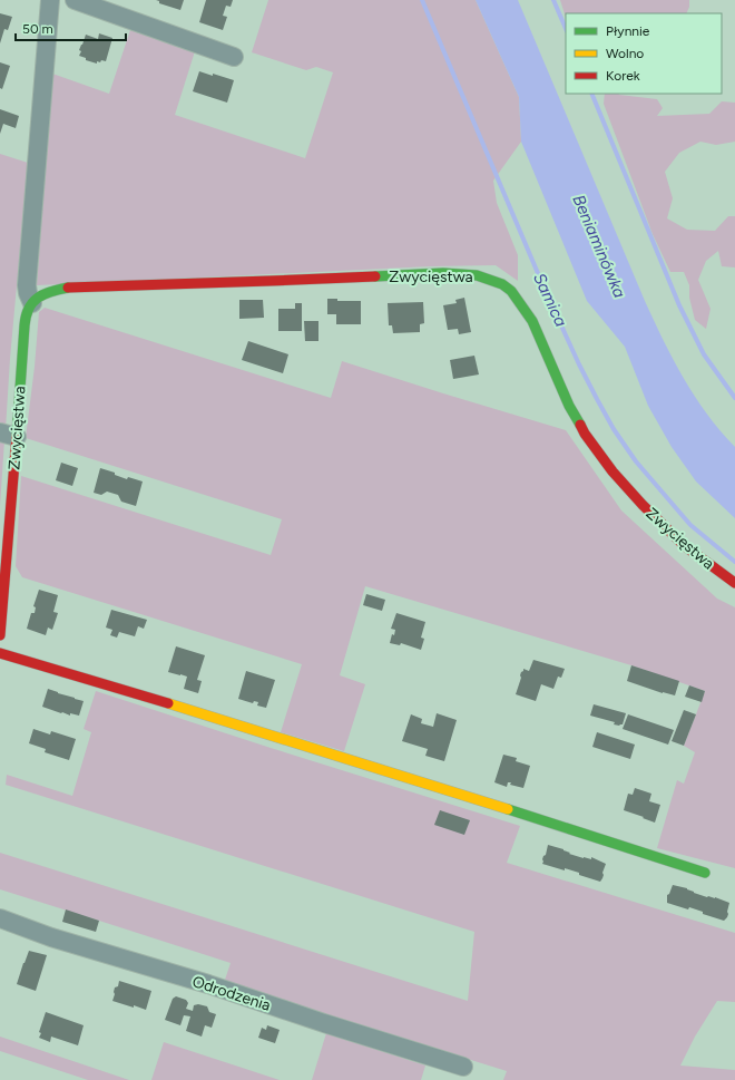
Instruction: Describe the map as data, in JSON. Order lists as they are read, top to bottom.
{
  "streets": {
    "street": ["Zwycięstwa", "Odrodzenia"]
  },
  "water": ["Beniaminówka", "Samica"],
  "legend": ["Płynnie", "Wolno", "Korek"],
  "scale_bar": "50 m"
}
